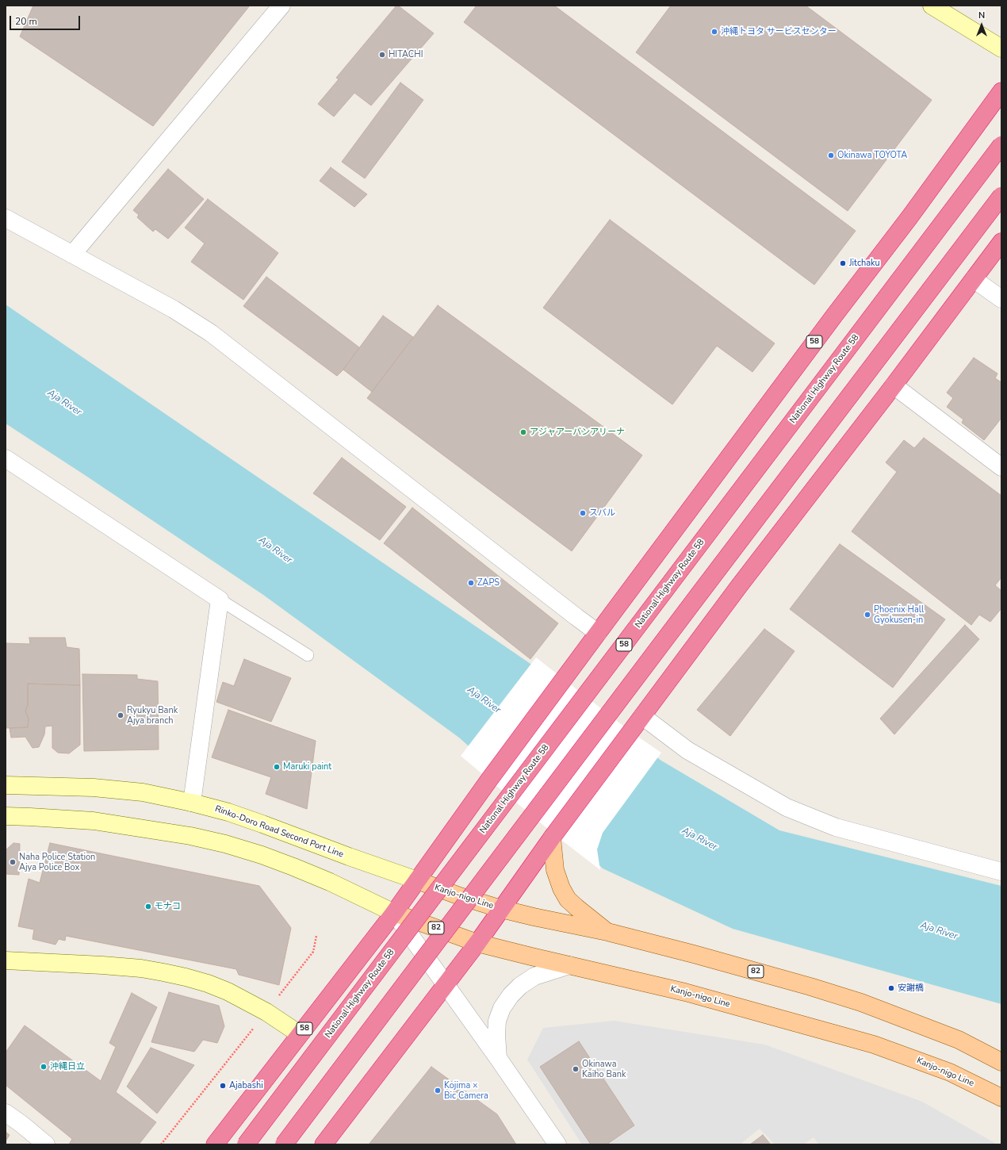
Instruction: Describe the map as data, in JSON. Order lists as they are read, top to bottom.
{
  "streets": {
    "highway": ["58", "National Highway Route 58"],
    "main road": ["Kanjo-nigo Line", "82"],
    "street": ["Rinko-Doro Road Second Port Line"]
  },
  "crossings": [
    ["58", "Rinko-Doro Road Second Port Line"],
    ["58", "Kanjo-nigo Line"],
    ["Rinko-Doro Road Second Port Line", "Kanjo-nigo Line"]
  ],
  "water": ["Aja River"],
  "places": [
    "沖縄トヨタ サービスセンター",
    "HITACHI",
    "Okinawa TOYOTA",
    "Jitchaku",
    "アジャアーバンアリーナ",
    "スバル",
    "ZAPS",
    "Phoenix Hall Gyokusen-in",
    "Ryukyu Bank Ajya branch",
    "Maruki paint",
    "Naha Police Station Ajya Police Box",
    "モナコ",
    "安謝橋",
    "沖縄日立",
    "Okinawa Kaiho Bank",
    "Ajabashi",
    "Kojima × Bic Camera"
  ],
  "scale_bar": "20 m",
  "north": "top"
}
